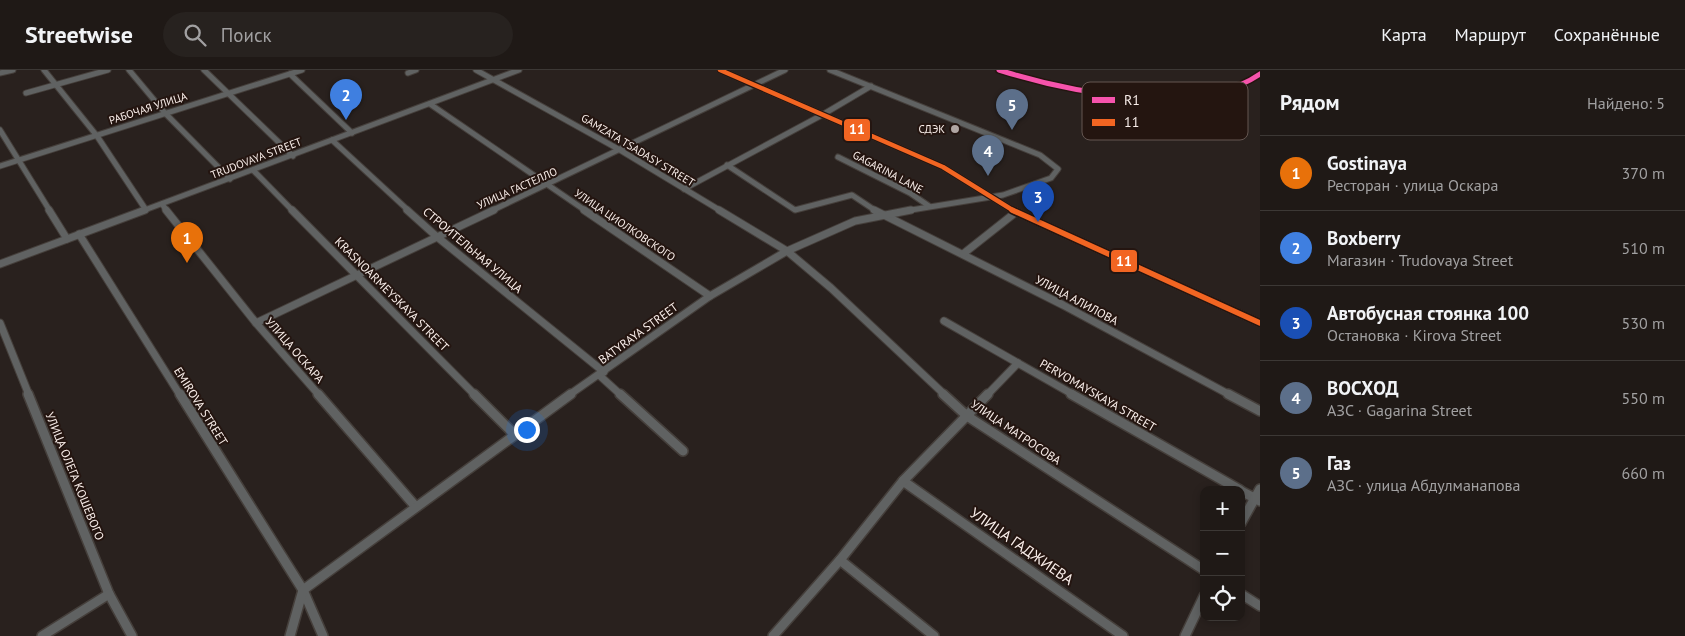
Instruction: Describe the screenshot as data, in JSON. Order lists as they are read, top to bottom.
{
  "streets": {
    "street": [
      "РАБОЧАЯ УЛИЦА",
      "GAMZATA TSADASY STREET",
      "TRUDOVAYA STREET",
      "GAGARINA LANE",
      "УЛИЦА ГАСТЕЛЛО",
      "УЛИЦА ЦИОЛКОВСКОГО",
      "СТРОИТЕЛЬНАЯ УЛИЦА",
      "KRASNOARMEYSKAYA STREET",
      "УЛИЦА АЛИЛОВА",
      "BATYRAYA STREET",
      "УЛИЦА ОСКАРА",
      "PERVOMAYSKAYA STREET",
      "EMIROVA STREET",
      "УЛИЦА МАТРОСОВА",
      "УЛИЦА ОЛЕГА КОШЕВОГО",
      "УЛИЦА ГАДЖИЕВА"
    ]
  },
  "crossings": [
    ["GAMZATA TSADASY STREET", "TRUDOVAYA STREET"],
    ["GAMZATA TSADASY STREET", "УЛИЦА ГАСТЕЛЛО"],
    ["GAMZATA TSADASY STREET", "BATYRAYA STREET"],
    ["GAMZATA TSADASY STREET", "УЛИЦА МАТРОСОВА"],
    ["TRUDOVAYA STREET", "УЛИЦА ЦИОЛКОВСКОГО"],
    ["TRUDOVAYA STREET", "СТРОИТЕЛЬНАЯ УЛИЦА"],
    ["TRUDOVAYA STREET", "KRASNOARMEYSKAYA STREET"],
    ["TRUDOVAYA STREET", "УЛИЦА ОСКАРА"],
    ["TRUDOVAYA STREET", "EMIROVA STREET"],
    ["GAGARINA LANE", "BATYRAYA STREET"],
    ["УЛИЦА ГАСТЕЛЛО", "УЛИЦА ЦИОЛКОВСКОГО"],
    ["УЛИЦА ГАСТЕЛЛО", "СТРОИТЕЛЬНАЯ УЛИЦА"],
    ["УЛИЦА ГАСТЕЛЛО", "KRASNOARMEYSKAYA STREET"],
    ["УЛИЦА ГАСТЕЛЛО", "УЛИЦА ОСКАРА"],
    ["УЛИЦА ЦИОЛКОВСКОГО", "BATYRAYA STREET"],
    ["СТРОИТЕЛЬНАЯ УЛИЦА", "BATYRAYA STREET"],
    ["KRASNOARMEYSKAYA STREET", "BATYRAYA STREET"],
    ["УЛИЦА АЛИЛОВА", "BATYRAYA STREET"],
    ["BATYRAYA STREET", "УЛИЦА ОСКАРА"],
    ["BATYRAYA STREET", "EMIROVA STREET"],
    ["BATYRAYA STREET", "УЛИЦА МАТРОСОВА"]
  ],
  "places": ["СДЭК"],
  "lines": ["transit line R1", "transit line 11"],
  "legend": ["R1", "11"],
  "page": {
    "header": "Streetwise",
    "search": "Поиск",
    "nav": ["Карта", "Маршрут", "Сохранённые"],
    "heading": ["Рядом", "Найдено: 5"],
    "pins": [
      "2",
      "5",
      "4",
      "3",
      "1"
    ],
    "list": [
      {
        "mark": "1",
        "name": "Gostinaya",
        "note": "Ресторан · улица Оскара",
        "value": "370 m"
      },
      {
        "mark": "2",
        "name": "Boxberry",
        "note": "Магазин · Trudovaya Street",
        "value": "510 m"
      },
      {
        "mark": "3",
        "name": "Автобусная стоянка 100",
        "note": "Остановка · Kirova Street",
        "value": "530 m"
      },
      {
        "mark": "4",
        "name": "ВОСХОД",
        "note": "АЗС · Gagarina Street",
        "value": "550 m"
      },
      {
        "mark": "5",
        "name": "Газ",
        "note": "АЗС · улица Абдулманапова",
        "value": "660 m"
      }
    ],
    "map_buttons": ["+", "−"]
  }
}
